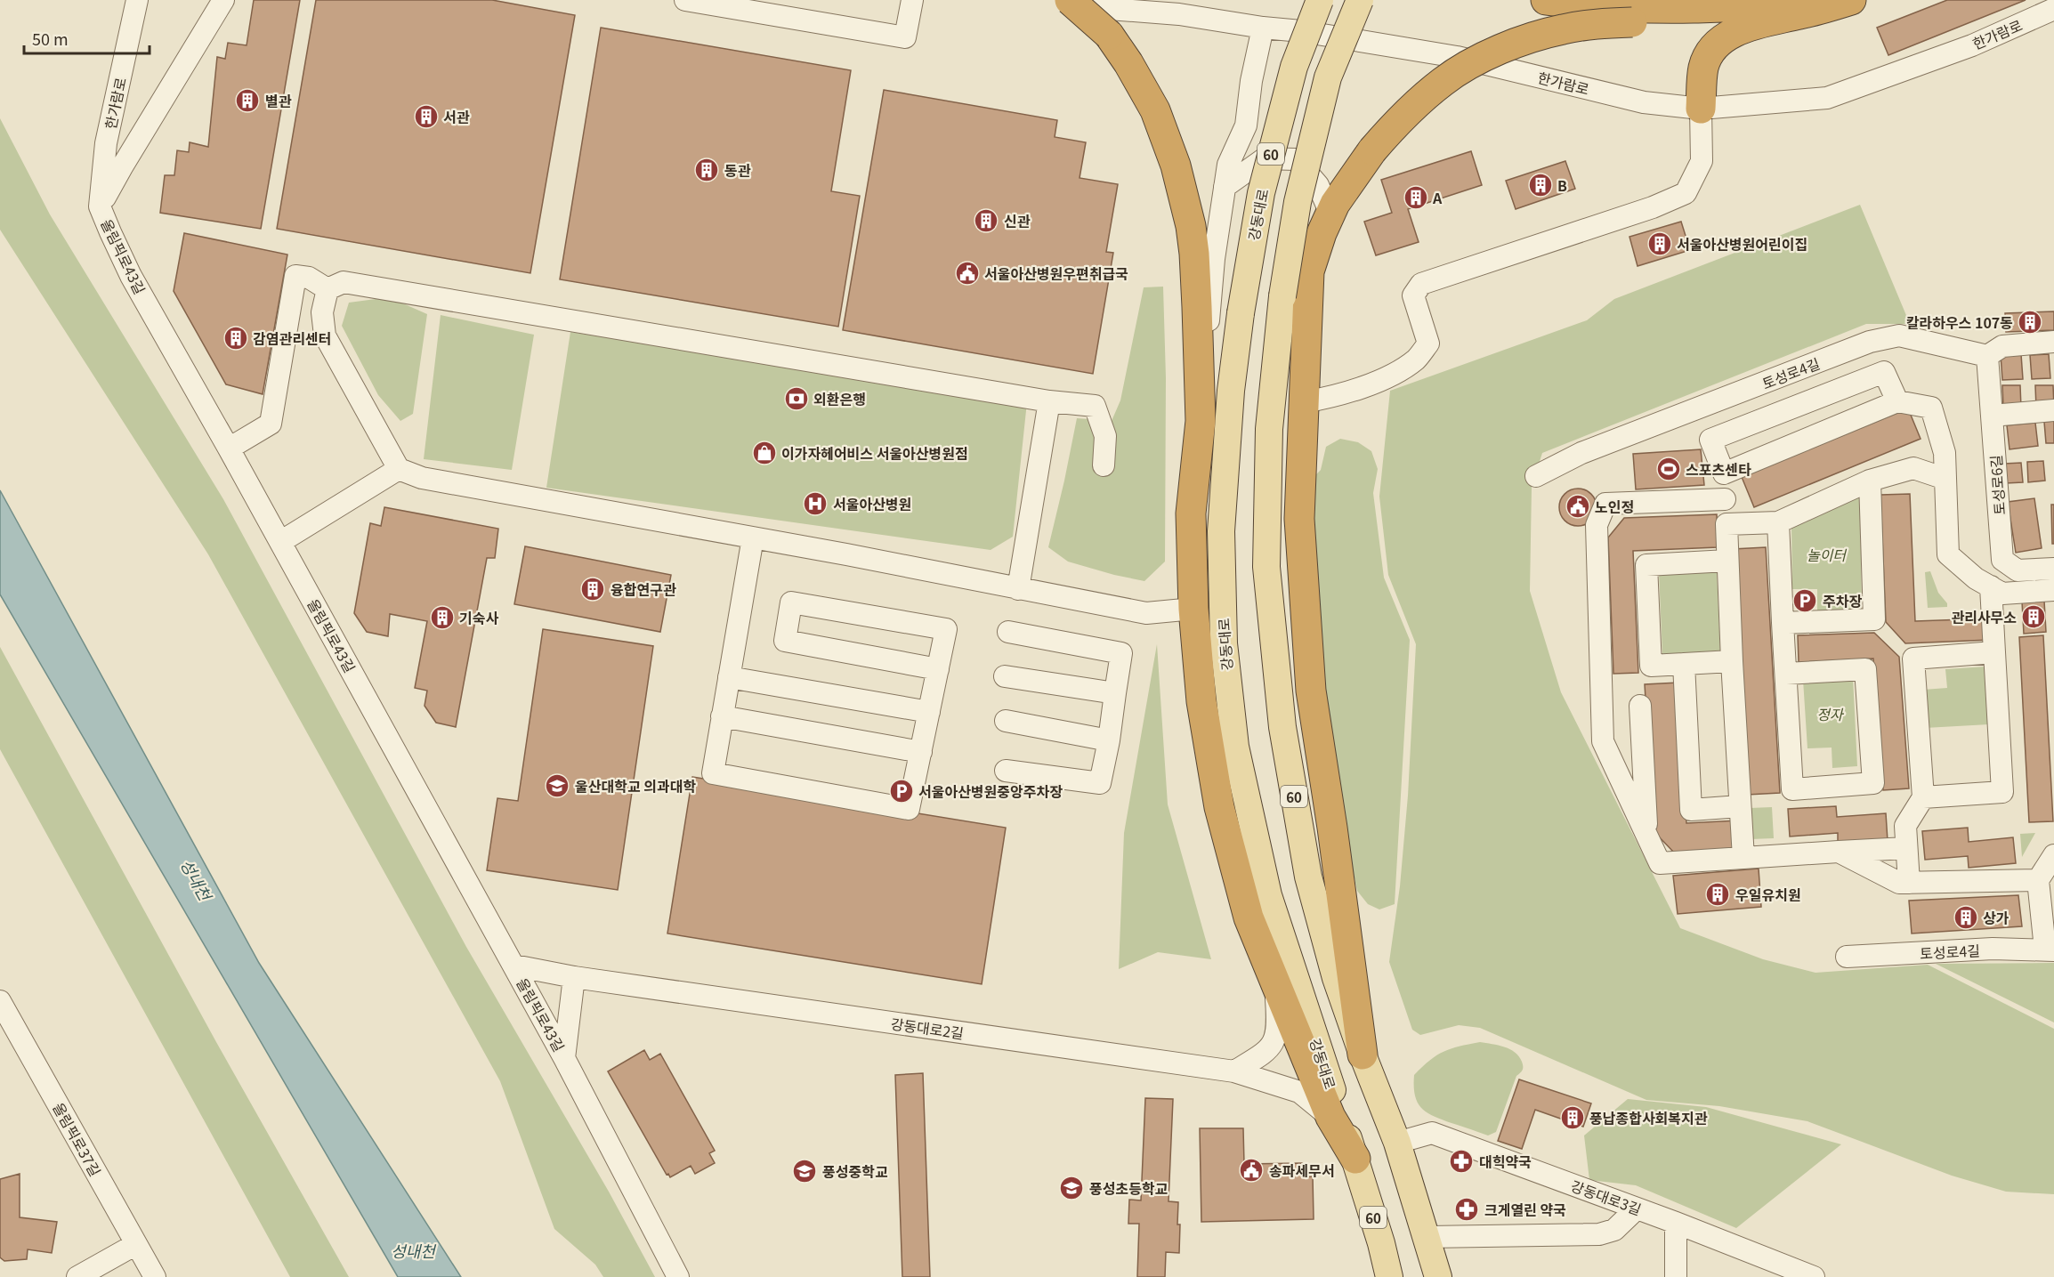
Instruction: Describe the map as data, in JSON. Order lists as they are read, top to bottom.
{
  "streets": {
    "main road": ["60", "강동대로"],
    "street": [
      "한가람로",
      "올림픽로43길",
      "토성로4길",
      "토성로6길",
      "강동대로2길",
      "올림픽로37길",
      "강동대로3길"
    ]
  },
  "crossings": [
    ["한가람로", "올림픽로43길"],
    ["60", "강동대로3길"],
    ["올림픽로43길", "강동대로2길"],
    ["토성로4길", "토성로6길"]
  ],
  "water": ["성내천"],
  "parks": ["놀이터", "정자"],
  "places": {
    "building": [
      "별관",
      "서관",
      "동관",
      "B",
      "A",
      "신관",
      "서울아산병원어린이집",
      "칼라하우스 107동",
      "감염관리센터",
      "융합연구관",
      "관리사무소",
      "기숙사",
      "우일유치원",
      "상가",
      "풍납종합사회복지관"
    ],
    "public building": ["서울아산병원우편취급국", "노인정", "송파세무서"],
    "bank": ["외환은행"],
    "shop": ["이가자헤어비스 서울아산병원점"],
    "sports": ["스포츠센타"],
    "hospital": ["서울아산병원"],
    "parking": ["주차장", "서울아산병원중앙주차장"],
    "school or university": ["울산대학교 의과대학", "풍성중학교", "풍성초등학교"],
    "pharmacy": ["대힉약국", "크게열린 약국"]
  },
  "scale_bar": "50 m"
}
